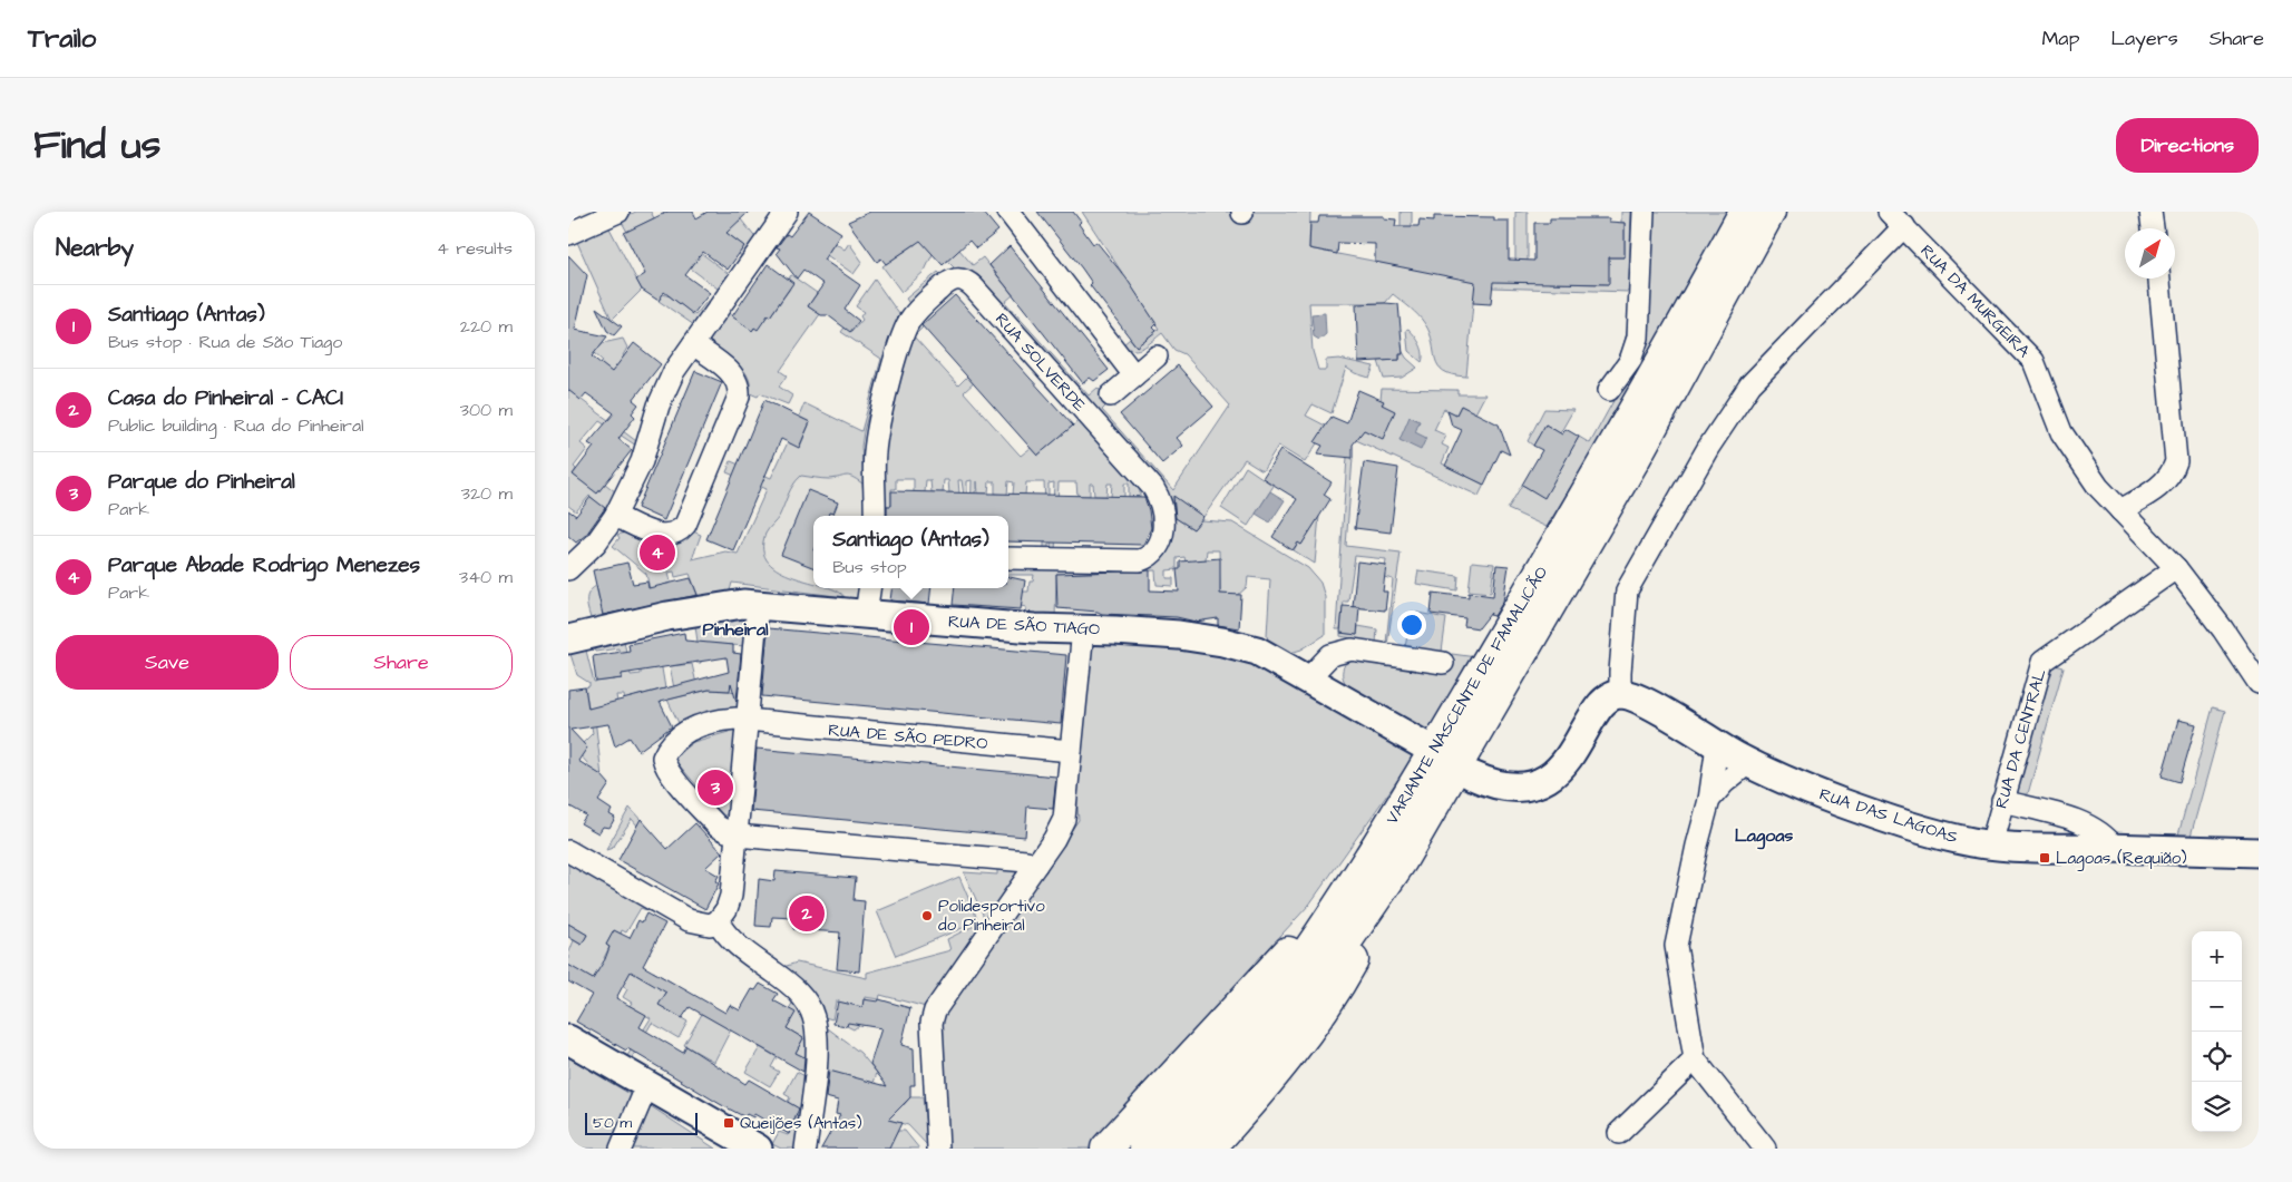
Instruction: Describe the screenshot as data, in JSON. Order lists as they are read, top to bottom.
{
  "streets": {
    "highway": ["VARIANTE NASCENTE DE FAMALICÃO"],
    "main road": ["RUA DE SÃO TIAGO", "RUA DAS LAGOAS"],
    "street": [
      "RUA DA MURGEIRA",
      "RUA SOLVERDE",
      "RUA DE SÃO PEDRO",
      "RUA DA CENTRAL"
    ]
  },
  "crossings": [
    ["RUA DA MURGEIRA", "RUA DA CENTRAL"],
    ["RUA DA CENTRAL", "RUA DAS LAGOAS"]
  ],
  "districts": ["Pinheiral", "Lagoas"],
  "places": {
    "transit": ["Lagoas (Requião)", "Queijões (Antas)"],
    "other": ["Polidesportivo do Pinheiral"]
  },
  "scale_bar": "50 m",
  "north": "top right",
  "page": {
    "header": "Trailo",
    "nav": ["Map", "Layers", "Share"],
    "title": "Find us",
    "buttons": [
      "Directions",
      ["Save", "Share"]
    ],
    "heading": ["Nearby", "4 results"],
    "list": [
      {
        "mark": "1",
        "name": "Santiago (Antas)",
        "note": "Bus stop · Rua de São Tiago",
        "value": "220 m"
      },
      {
        "mark": "2",
        "name": "Casa do Pinheiral - CACI",
        "note": "Public building · Rua do Pinheiral",
        "value": "300 m"
      },
      {
        "mark": "3",
        "name": "Parque do Pinheiral",
        "note": "Park",
        "value": "320 m"
      },
      {
        "mark": "4",
        "name": "Parque Abade Rodrigo Menezes",
        "note": "Park",
        "value": "340 m"
      }
    ],
    "popup": ["Santiago (Antas)", "Bus stop"],
    "pins": [
      "4",
      "1",
      "3",
      "2"
    ],
    "map_buttons": ["+", "−"],
    "scale": "50 m"
  }
}
